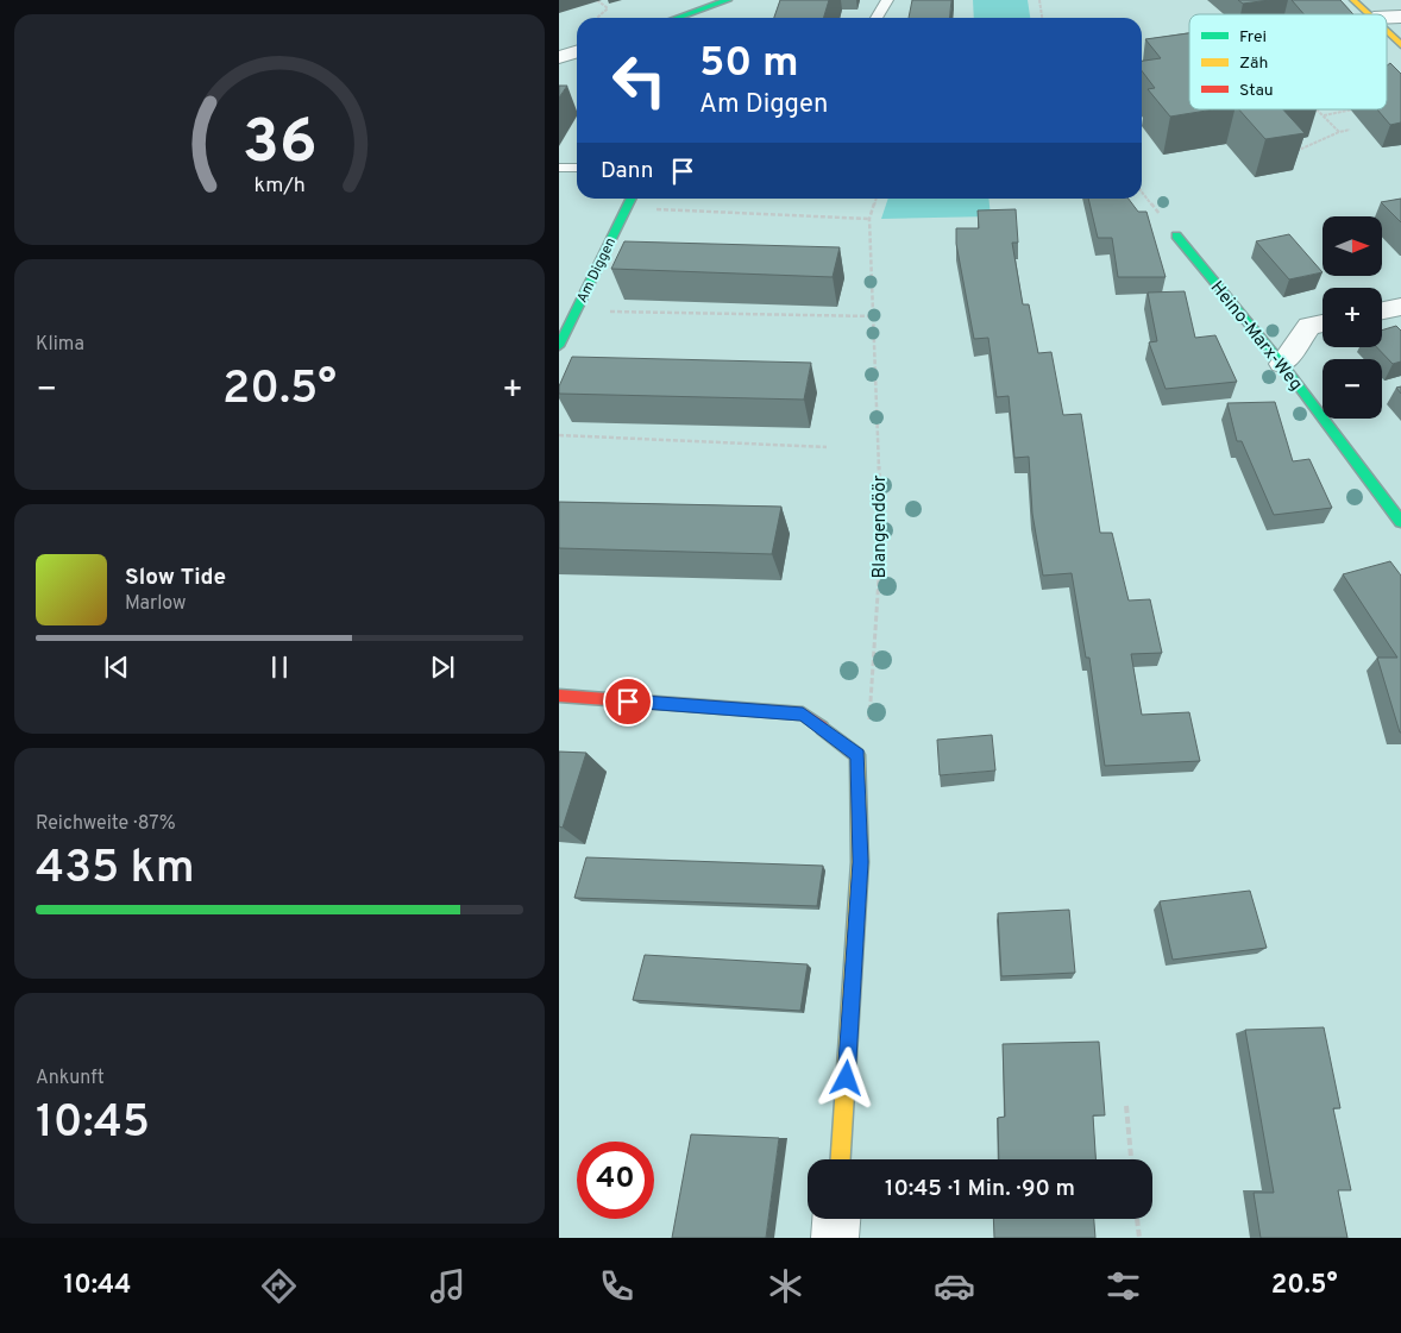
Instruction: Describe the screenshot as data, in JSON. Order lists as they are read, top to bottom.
{
  "streets": {
    "street": ["Am Diggen", "Heino-Marx-Weg"],
    "path": ["Blangendöör"]
  },
  "legend": ["Frei", "Zäh", "Stau"],
  "north": "right",
  "page": {
    "turn": ["50 m", "Am Diggen"],
    "then": "Dann",
    "map_buttons": ["+", "−"],
    "tile": [
      "Klima",
      ["Reichweite · 87%", "435 km"],
      ["Ankunft", "10:45"]
    ],
    "heat": ["−", "20.5°", "+"],
    "song": ["Slow Tide", "Marlow"],
    "limit": "40",
    "trip": "10:45 · 1 Min. · 90 m",
    "tabs": ["10:44", "20.5°"],
    "gauge": ["36", "km/h"]
  }
}
